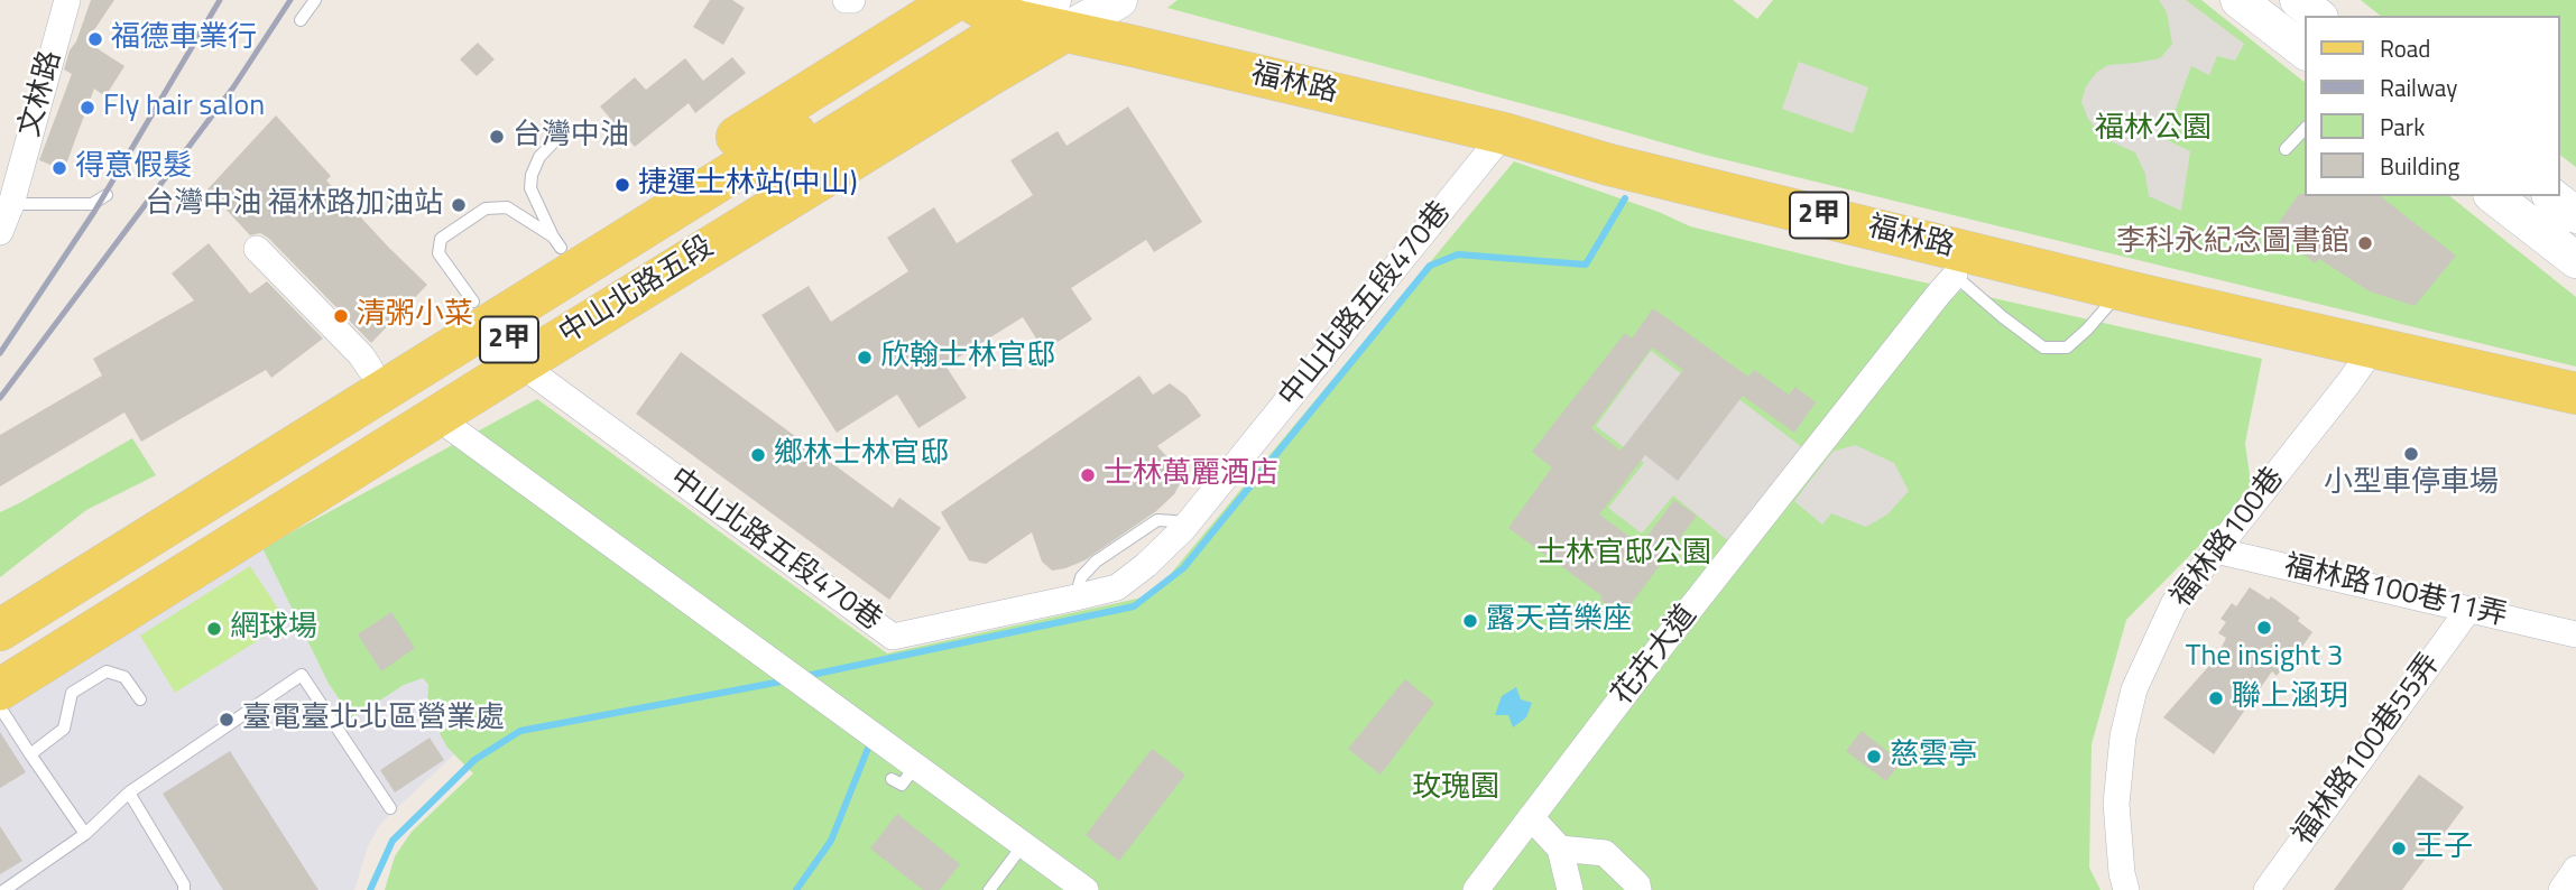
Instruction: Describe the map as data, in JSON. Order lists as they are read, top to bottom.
{
  "streets": {
    "main road": ["福林路", "2甲", "中山北路五段"],
    "street": [
      "文林路",
      "中山北路五段470巷",
      "福林路100巷",
      "福林路100巷11弄",
      "花卉大道",
      "福林路100巷55弄"
    ]
  },
  "crossings": [
    ["福林路", "中山北路五段"],
    ["福林路", "中山北路五段470巷"],
    ["福林路", "福林路100巷"],
    ["中山北路五段", "中山北路五段470巷"],
    ["福林路100巷", "福林路100巷11弄"],
    ["福林路100巷11弄", "福林路100巷55弄"]
  ],
  "parks": ["福林公園", "士林官邸公園", "玫瑰園"],
  "places": [
    "福德車業行",
    "Fly hair salon",
    "台灣中油",
    "得意假髮",
    "捷運士林站(中山)",
    "台灣中油 福林路加油站",
    "李科永紀念圖書館",
    "清粥小菜",
    "欣翰士林官邸",
    "小型車停車場",
    "鄉林士林官邸",
    "士林萬麗酒店",
    "露天音樂座",
    "The insight 3",
    "網球場",
    "聯上涵玥",
    "臺電臺北北區營業處",
    "慈雲亭",
    "王子"
  ],
  "legend": [
    "Road",
    "Railway",
    "Park",
    "Building"
  ]
}
